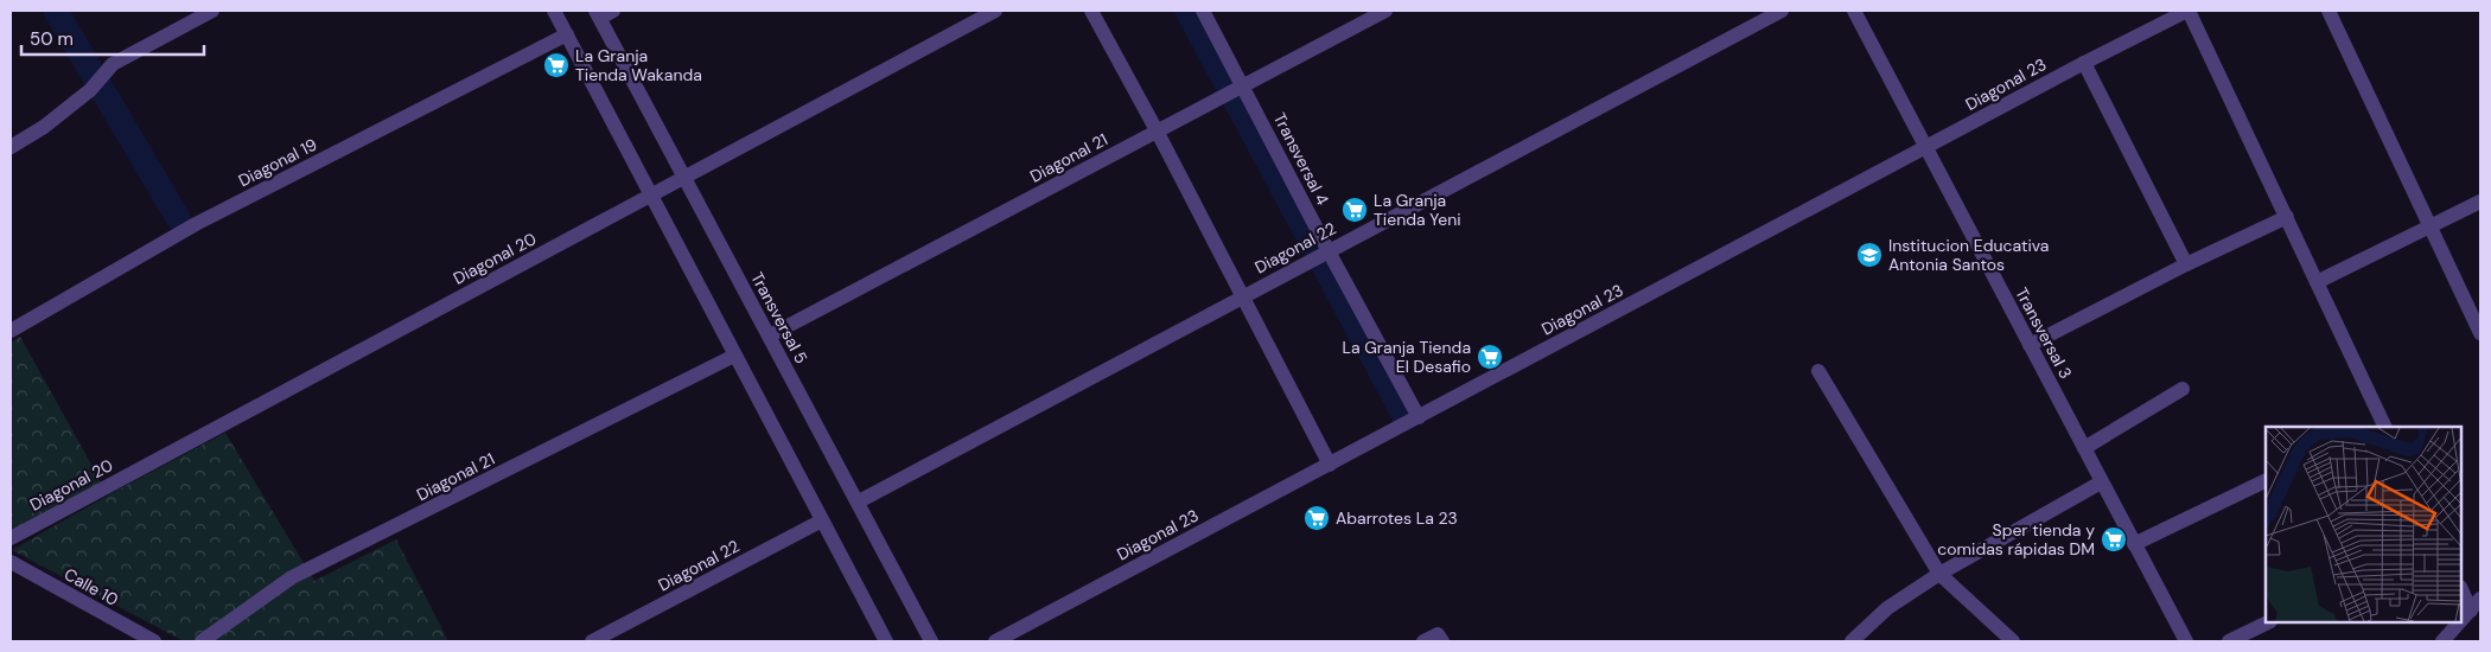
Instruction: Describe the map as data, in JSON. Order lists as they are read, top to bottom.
{
  "streets": {
    "street": [
      "Diagonal 23",
      "Diagonal 21",
      "Transversal 4",
      "Diagonal 19",
      "Diagonal 22",
      "Diagonal 20",
      "Transversal 5",
      "Transversal 3",
      "Calle 10"
    ]
  },
  "crossings": [
    ["Diagonal 23", "Transversal 4"],
    ["Diagonal 23", "Transversal 3"],
    ["Diagonal 21", "Transversal 4"],
    ["Diagonal 21", "Transversal 5"],
    ["Transversal 4", "Diagonal 22"],
    ["Diagonal 22", "Transversal 5"],
    ["Diagonal 20", "Transversal 5"]
  ],
  "places": {
    "supermarket": [
      "La Granja Tienda Wakanda",
      "La Granja Tienda Yeni",
      "La Granja Tienda El Desafio",
      "Abarrotes La 23",
      "Sper tienda y comidas rápidas DM"
    ],
    "school or university": ["Institucion Educativa Antonia Santos"]
  },
  "scale_bar": "50 m"
}
